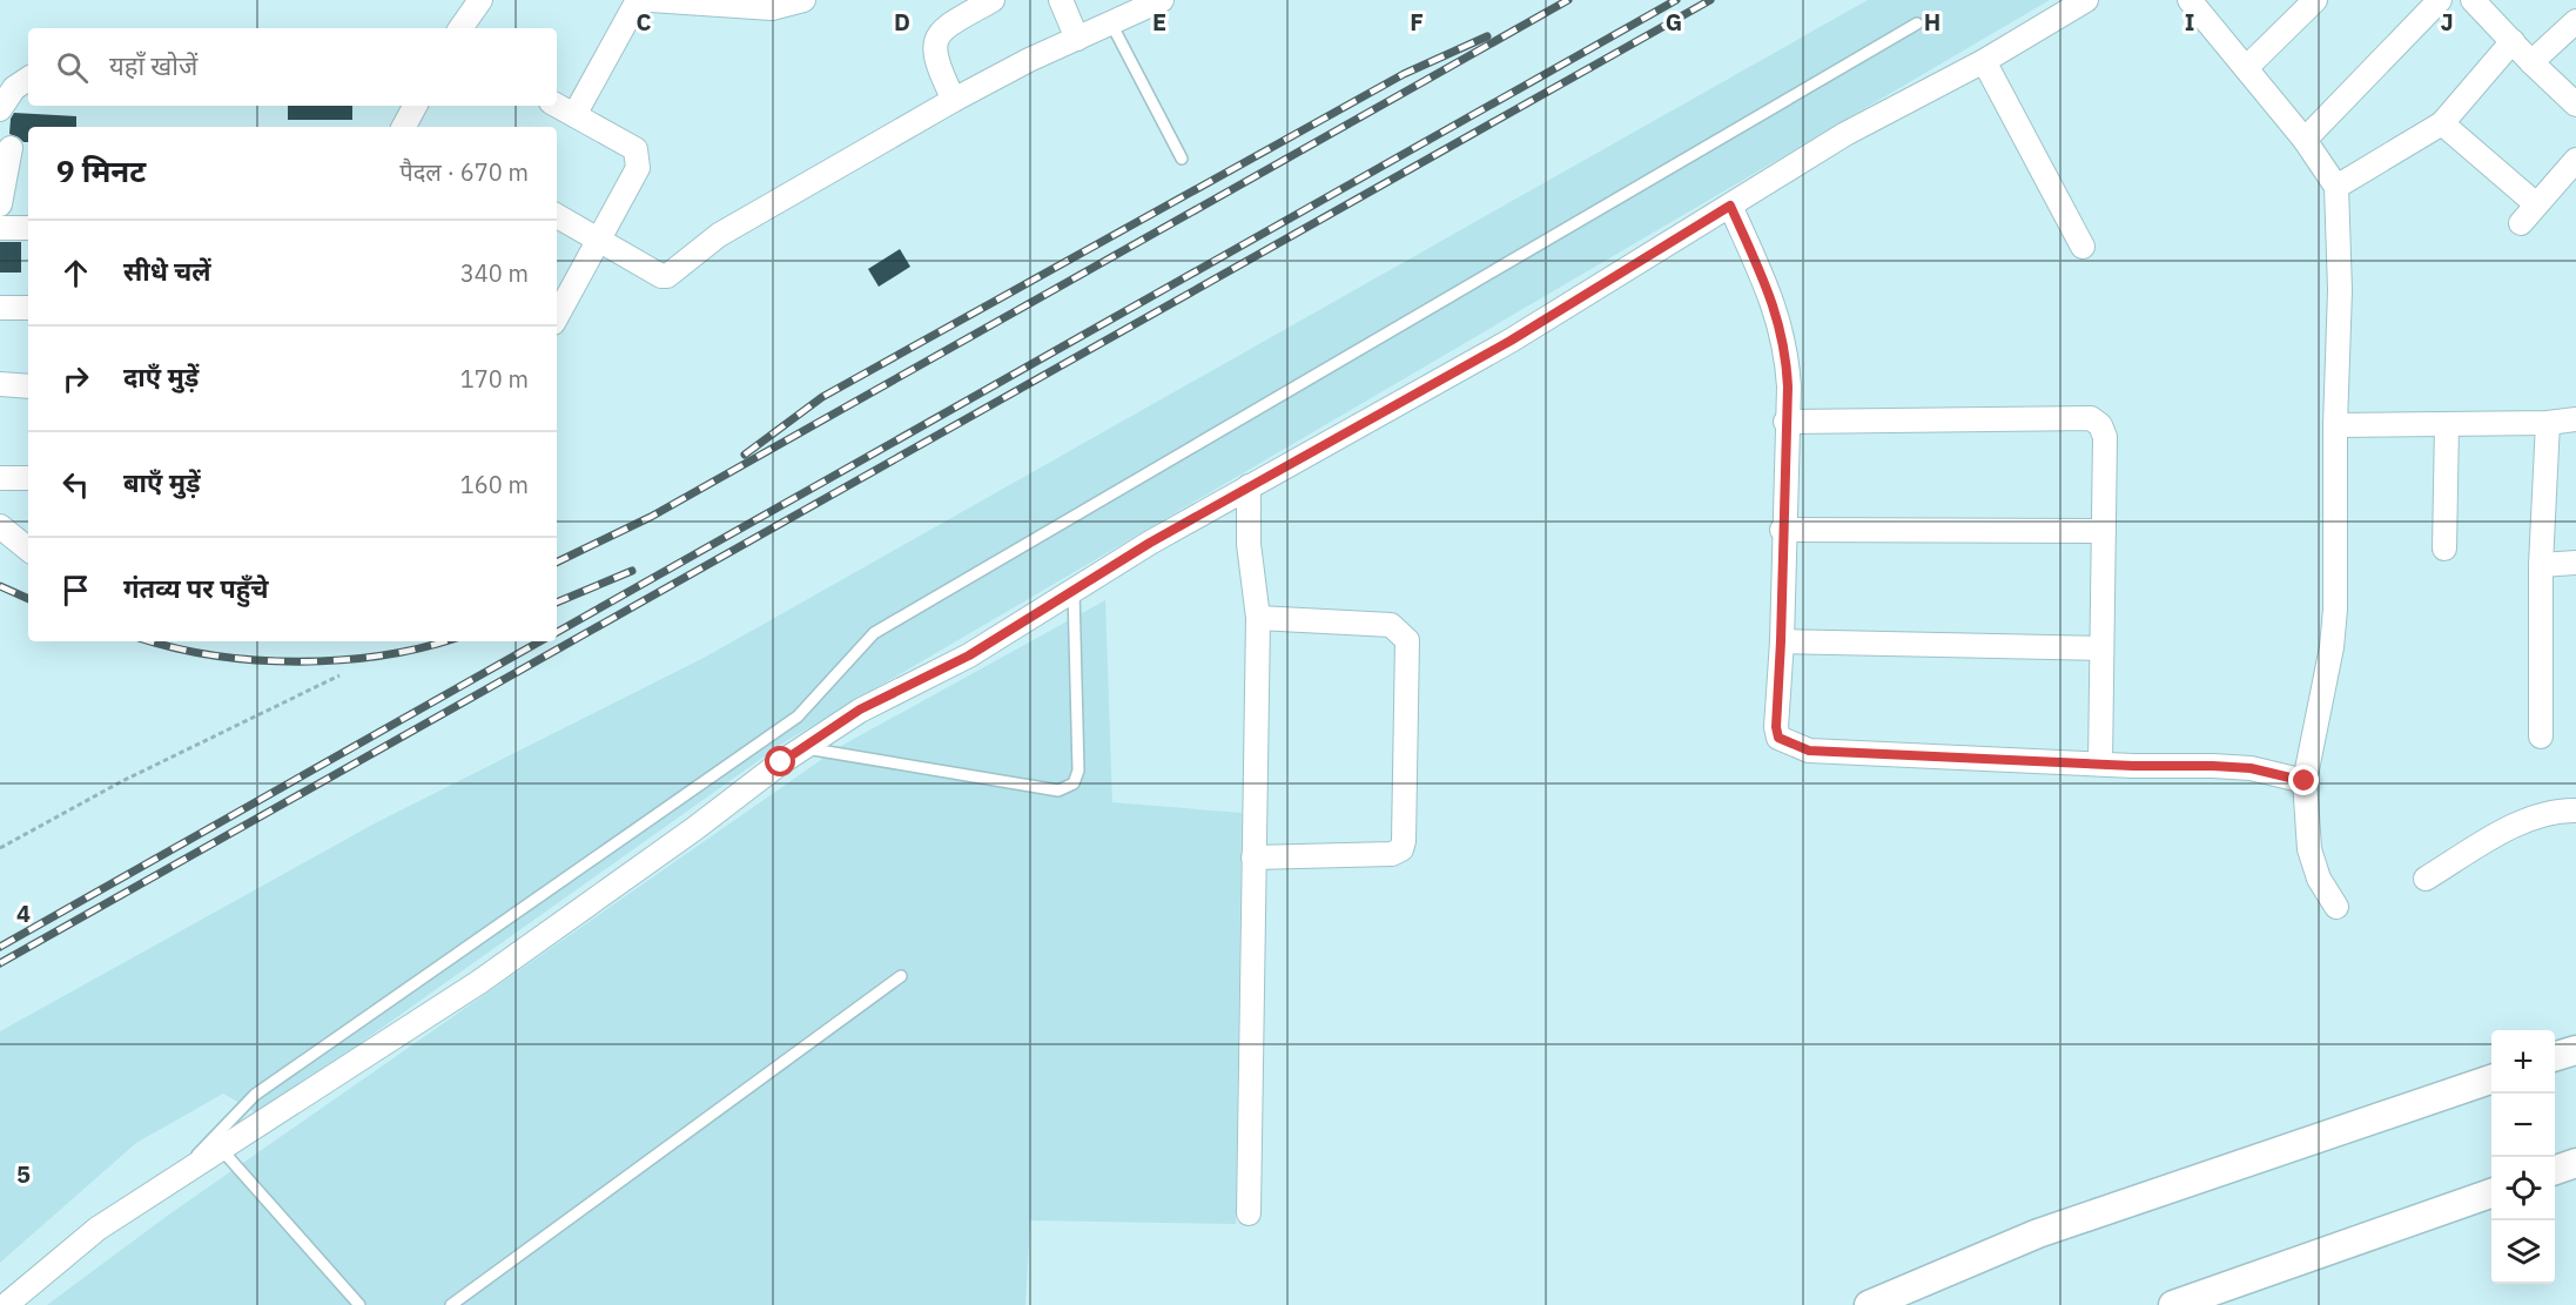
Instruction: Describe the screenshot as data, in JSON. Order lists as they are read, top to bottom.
{
  "page": {
    "search": "यहाँ खोजें",
    "heading": ["9 मिनट", "पैदल · 670 m"],
    "list": [
      ["सीधे चलें", "340 m"],
      ["दाएँ मुड़ें", "170 m"],
      ["बाएँ मुड़ें", "160 m"],
      "गंतव्य पर पहुँचे"
    ],
    "map_buttons": ["+", "−"]
  },
  "grid": {
    "columns": [
      "C",
      "D",
      "E",
      "F",
      "G",
      "H",
      "I",
      "J"
    ],
    "rows": ["4", "5"]
  }
}
